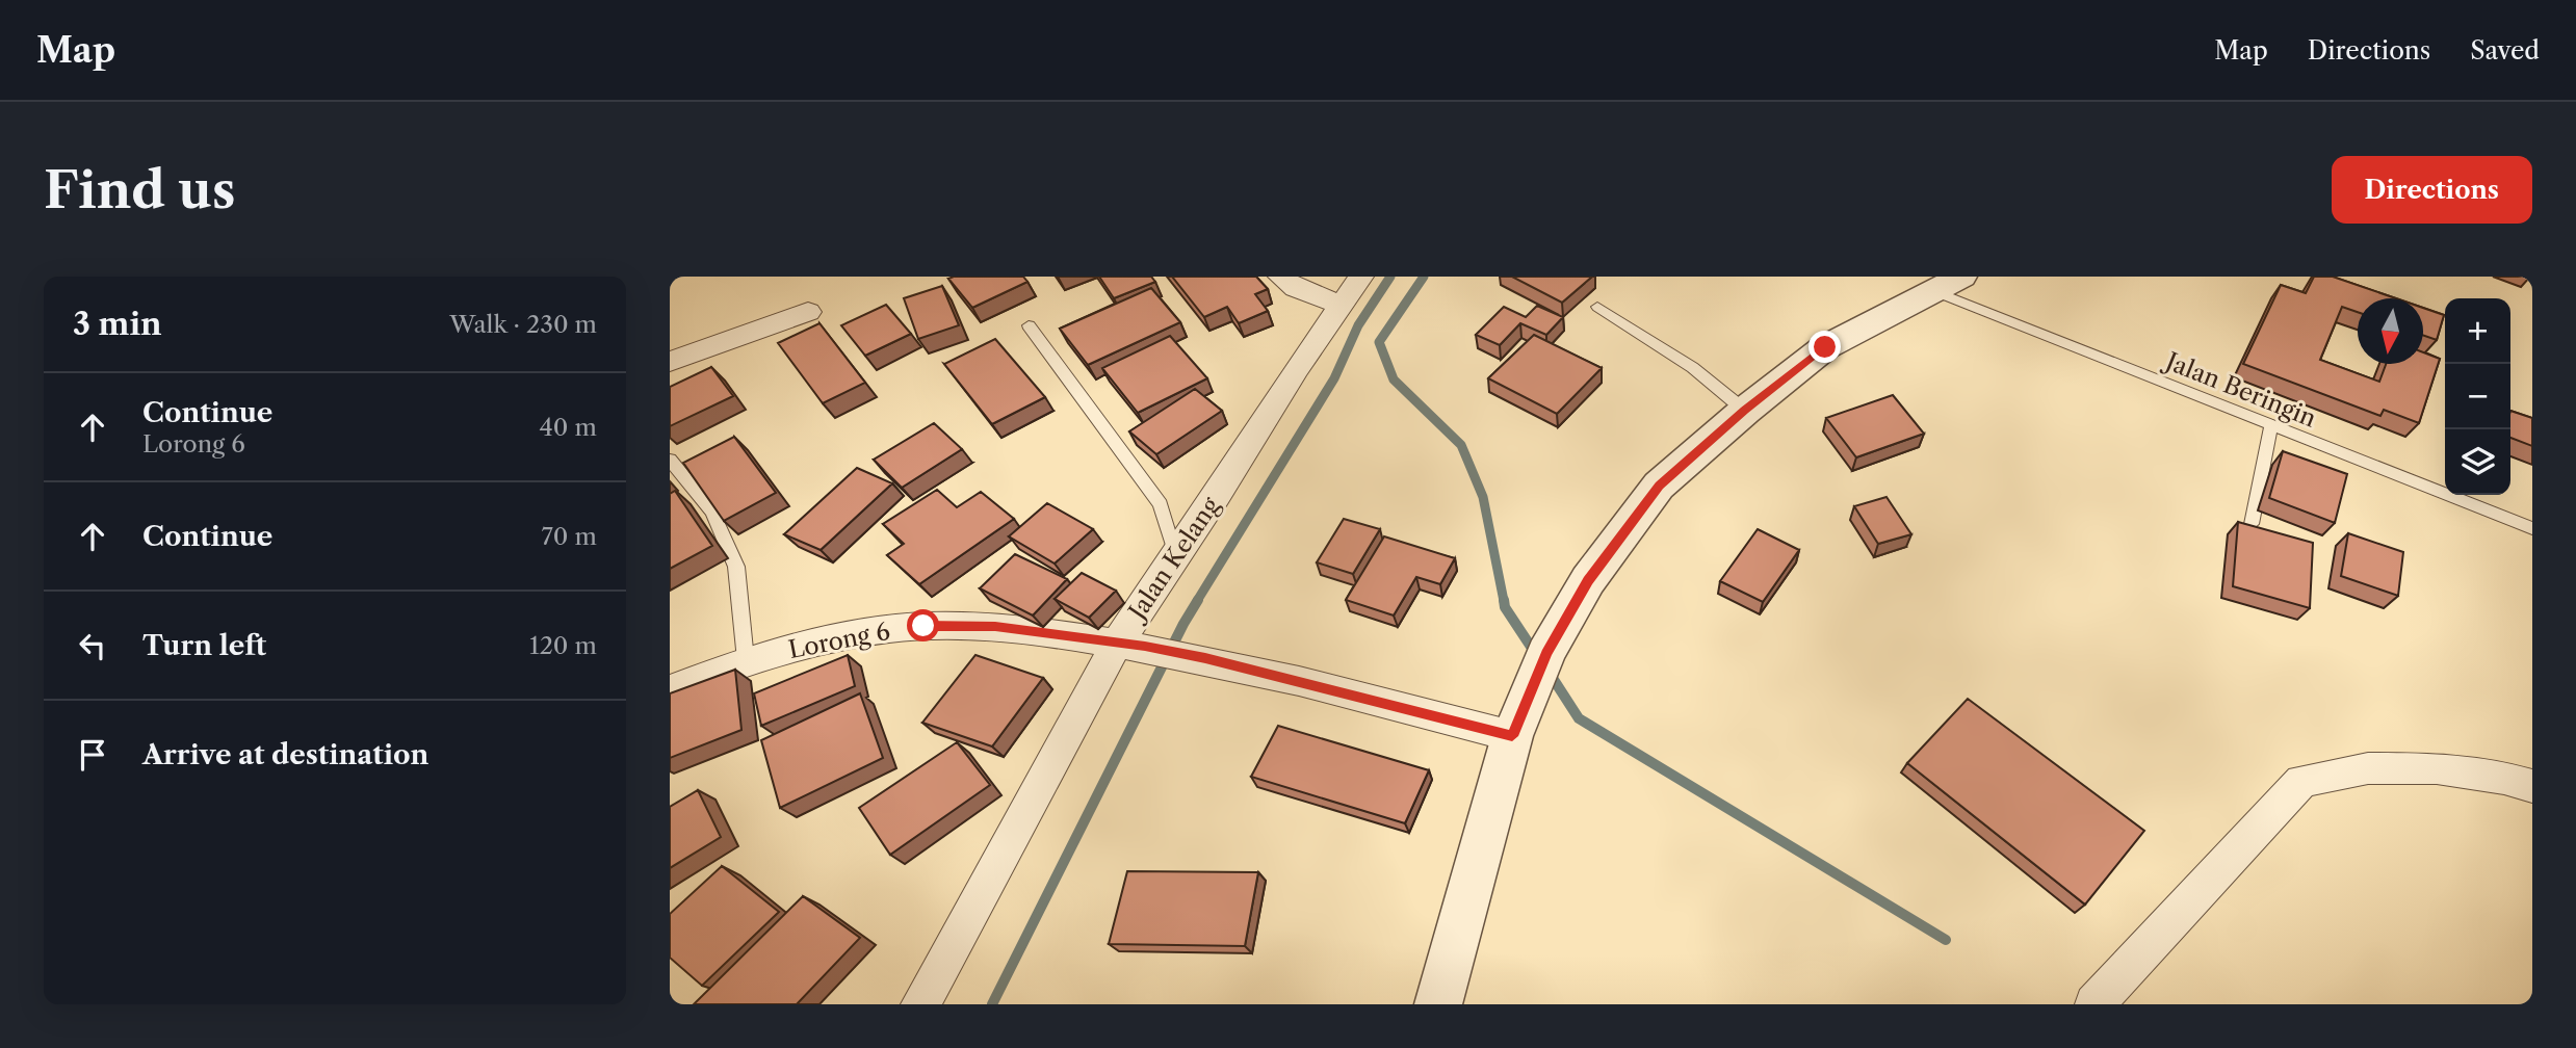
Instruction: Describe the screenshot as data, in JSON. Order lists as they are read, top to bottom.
{
  "streets": {
    "street": ["Jalan Kelang", "Lorong 6"],
    "lane": ["Jalan Beringin"]
  },
  "crossings": [
    ["Jalan Kelang", "Lorong 6"]
  ],
  "north": "bottom",
  "page": {
    "header": "Map",
    "nav": ["Map", "Directions", "Saved"],
    "buttons": "Directions",
    "title": "Find us",
    "heading": ["3 min", "Walk · 230 m"],
    "map_buttons": ["+", "−"],
    "list": [
      ["Continue", "Lorong 6", "40 m"],
      ["Continue", "70 m"],
      ["Turn left", "120 m"],
      "Arrive at destination"
    ]
  }
}
